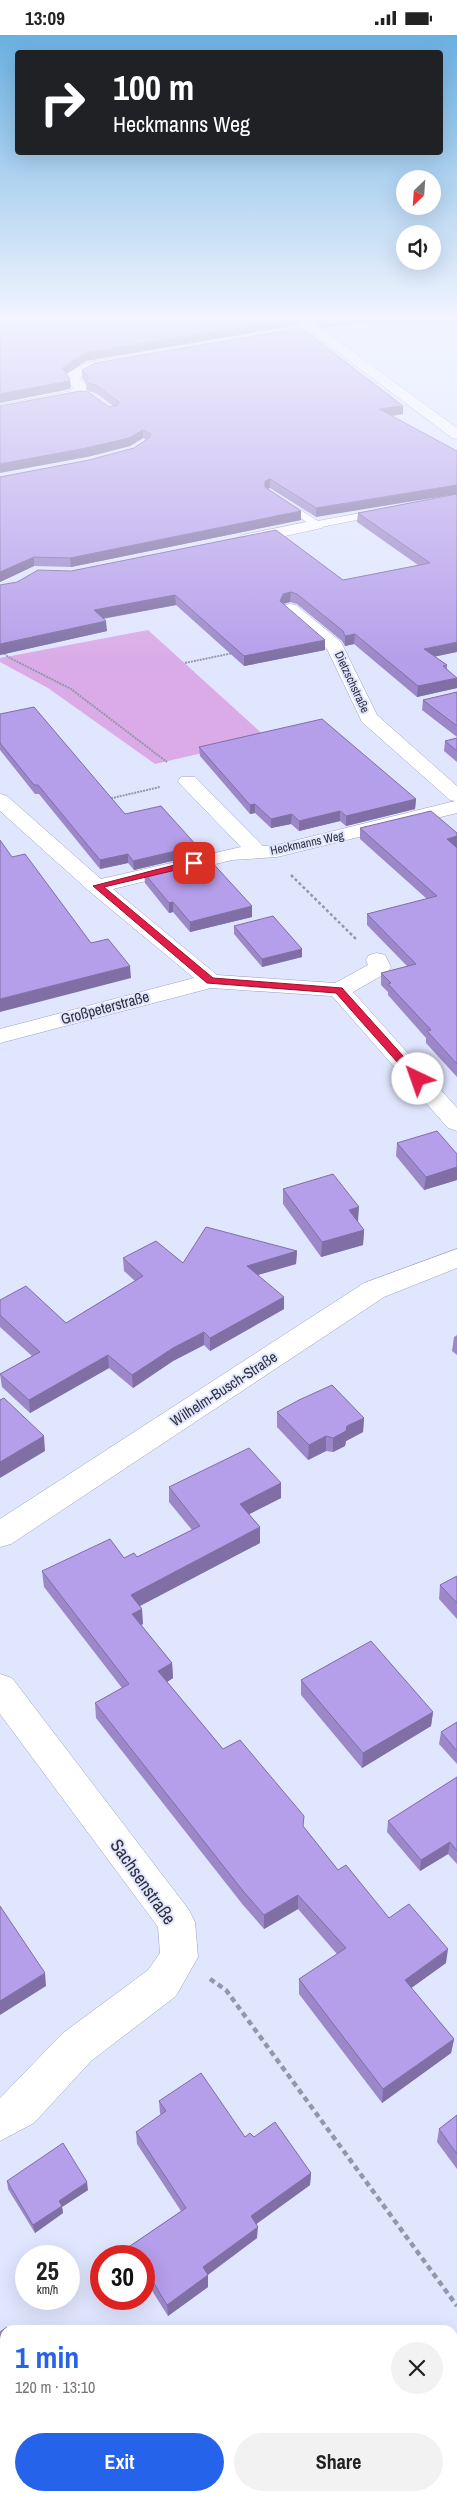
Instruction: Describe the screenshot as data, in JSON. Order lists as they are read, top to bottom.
{
  "streets": {
    "street": [
      "Dietzschstraße",
      "Heckmanns Weg",
      "Großpeterstraße",
      "Wilhelm-Busch-Straße",
      "Sachsenstraße"
    ]
  },
  "north": "bottom left",
  "page": {
    "status": "13:09",
    "turn": ["100 m", "Heckmanns Weg"],
    "speed": "25 km/h",
    "limit": "30",
    "heading": ["1 min", "120 m · 13:10"],
    "buttons": ["Exit", "Share"]
  }
}
